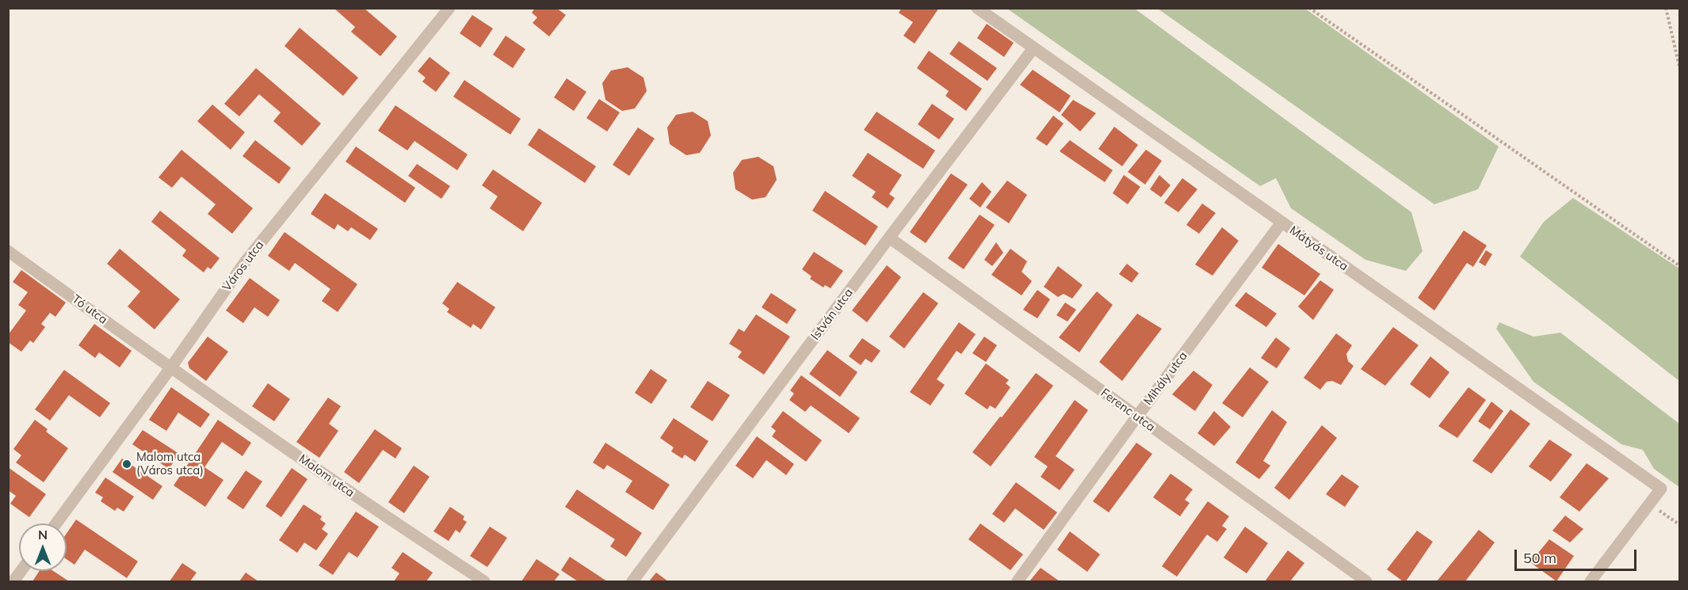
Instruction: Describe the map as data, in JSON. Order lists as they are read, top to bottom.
{
  "streets": {
    "street": [
      "Mátyás utca",
      "Város utca",
      "Tó utca",
      "István utca",
      "Mihály utca",
      "Ferenc utca",
      "Malom utca"
    ]
  },
  "crossings": [
    ["Mátyás utca", "István utca"],
    ["Mátyás utca", "Mihály utca"],
    ["Város utca", "Tó utca"],
    ["Város utca", "Malom utca"],
    ["Tó utca", "Malom utca"],
    ["István utca", "Ferenc utca"],
    ["Mihály utca", "Ferenc utca"]
  ],
  "places": ["Malom utca (Város utca)"],
  "scale_bar": "50 m",
  "north": "top"
}
